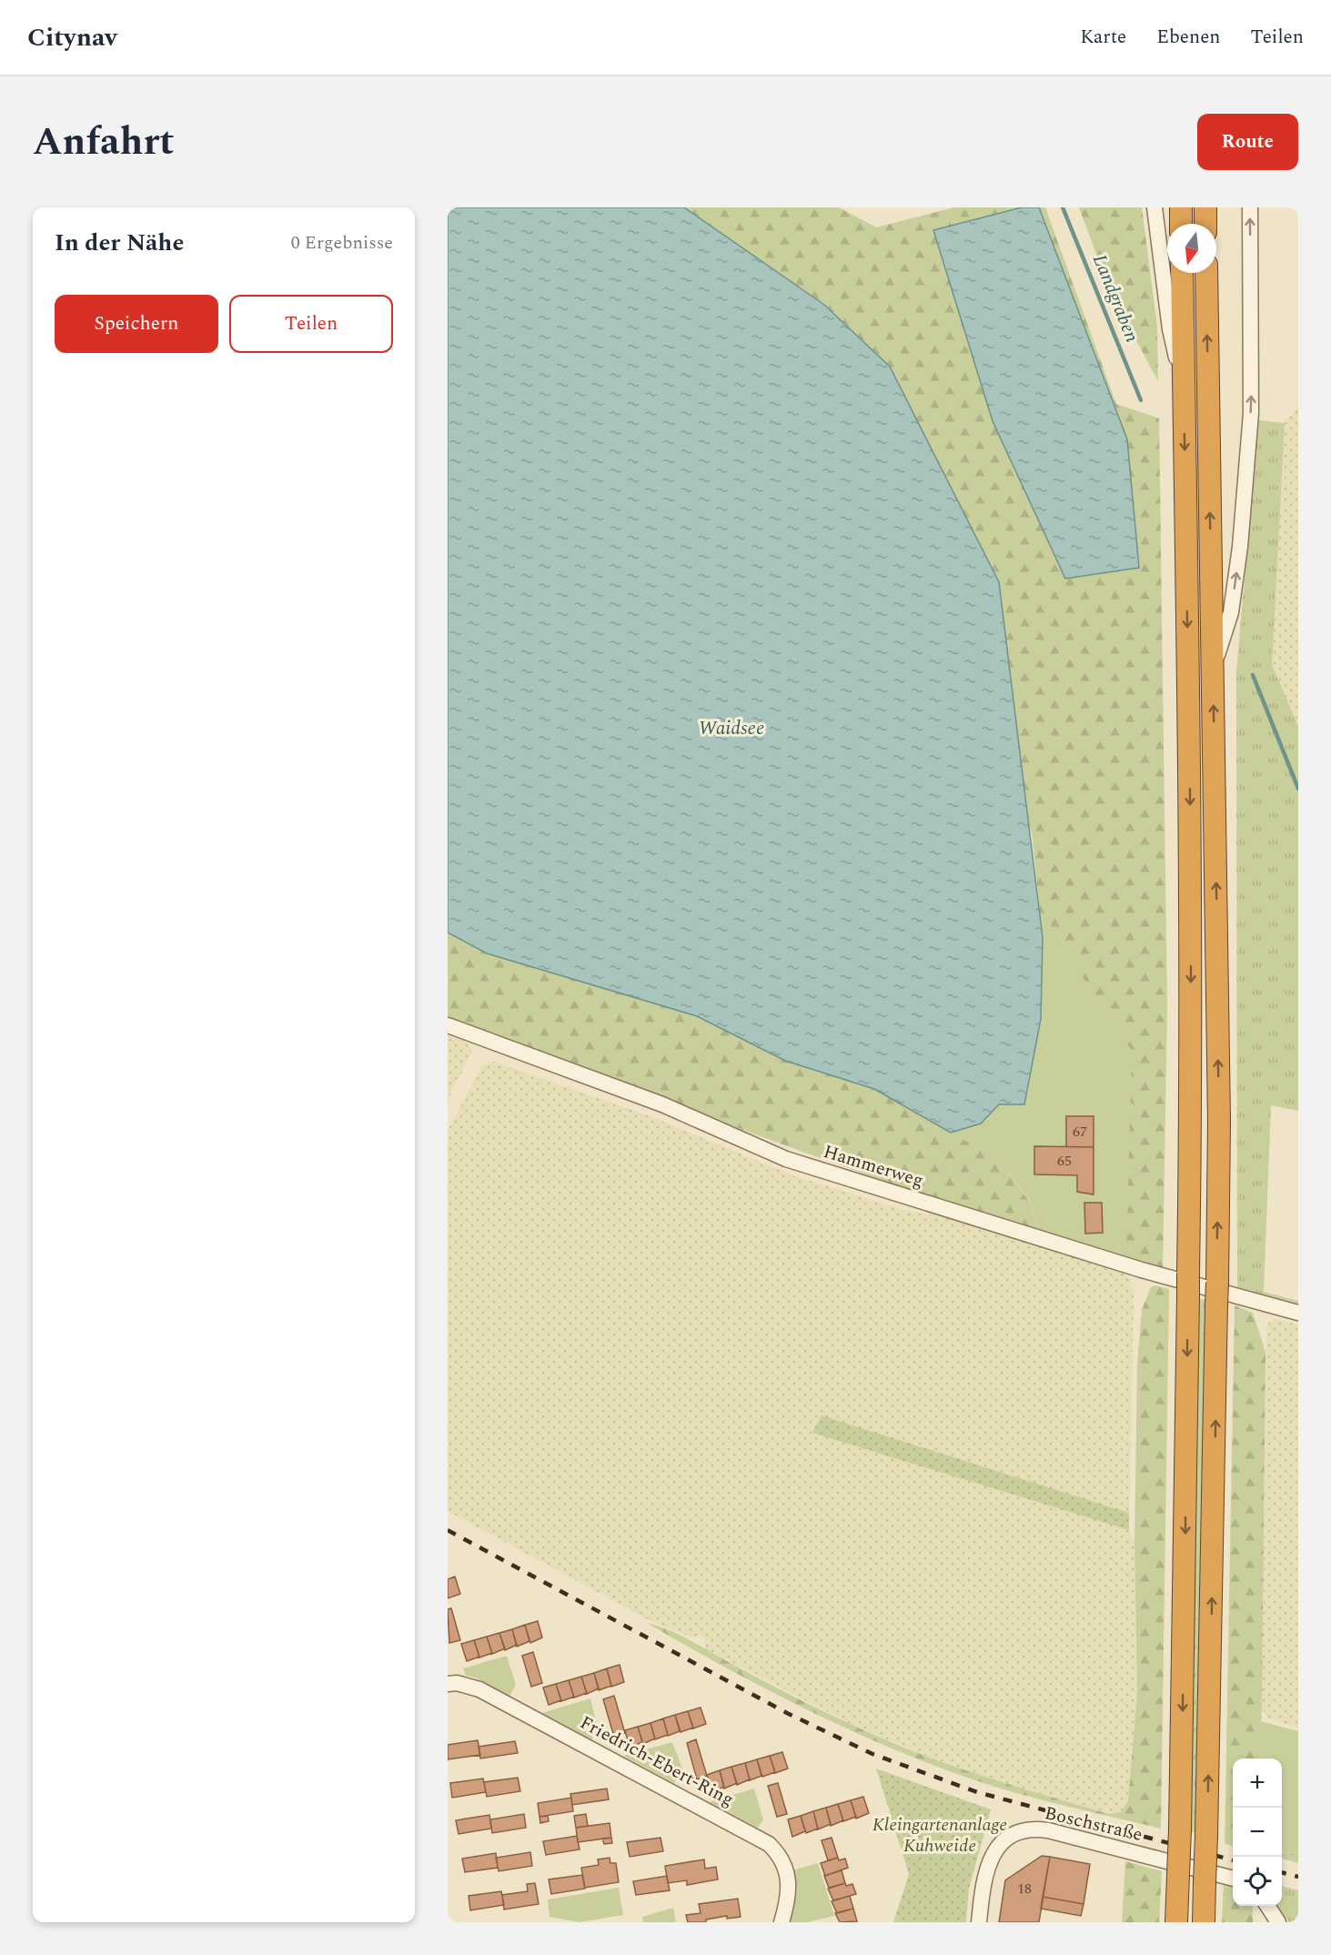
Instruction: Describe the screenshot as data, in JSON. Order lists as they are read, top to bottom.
{
  "streets": {
    "street": ["Hammerweg", "Friedrich-Ebert-Ring", "Boschstraße"]
  },
  "water": ["Landgraben", "Waidsee"],
  "parks": ["Kleingartenanlage Kuhweide"],
  "house_numbers": ["67", "65", "18"],
  "north": "bottom",
  "page": {
    "header": "Citynav",
    "nav": ["Karte", "Ebenen", "Teilen"],
    "title": "Anfahrt",
    "buttons": [
      "Route",
      ["Speichern", "Teilen"]
    ],
    "heading": ["In der Nähe", "0 Ergebnisse"],
    "map_buttons": ["+", "−"]
  }
}
